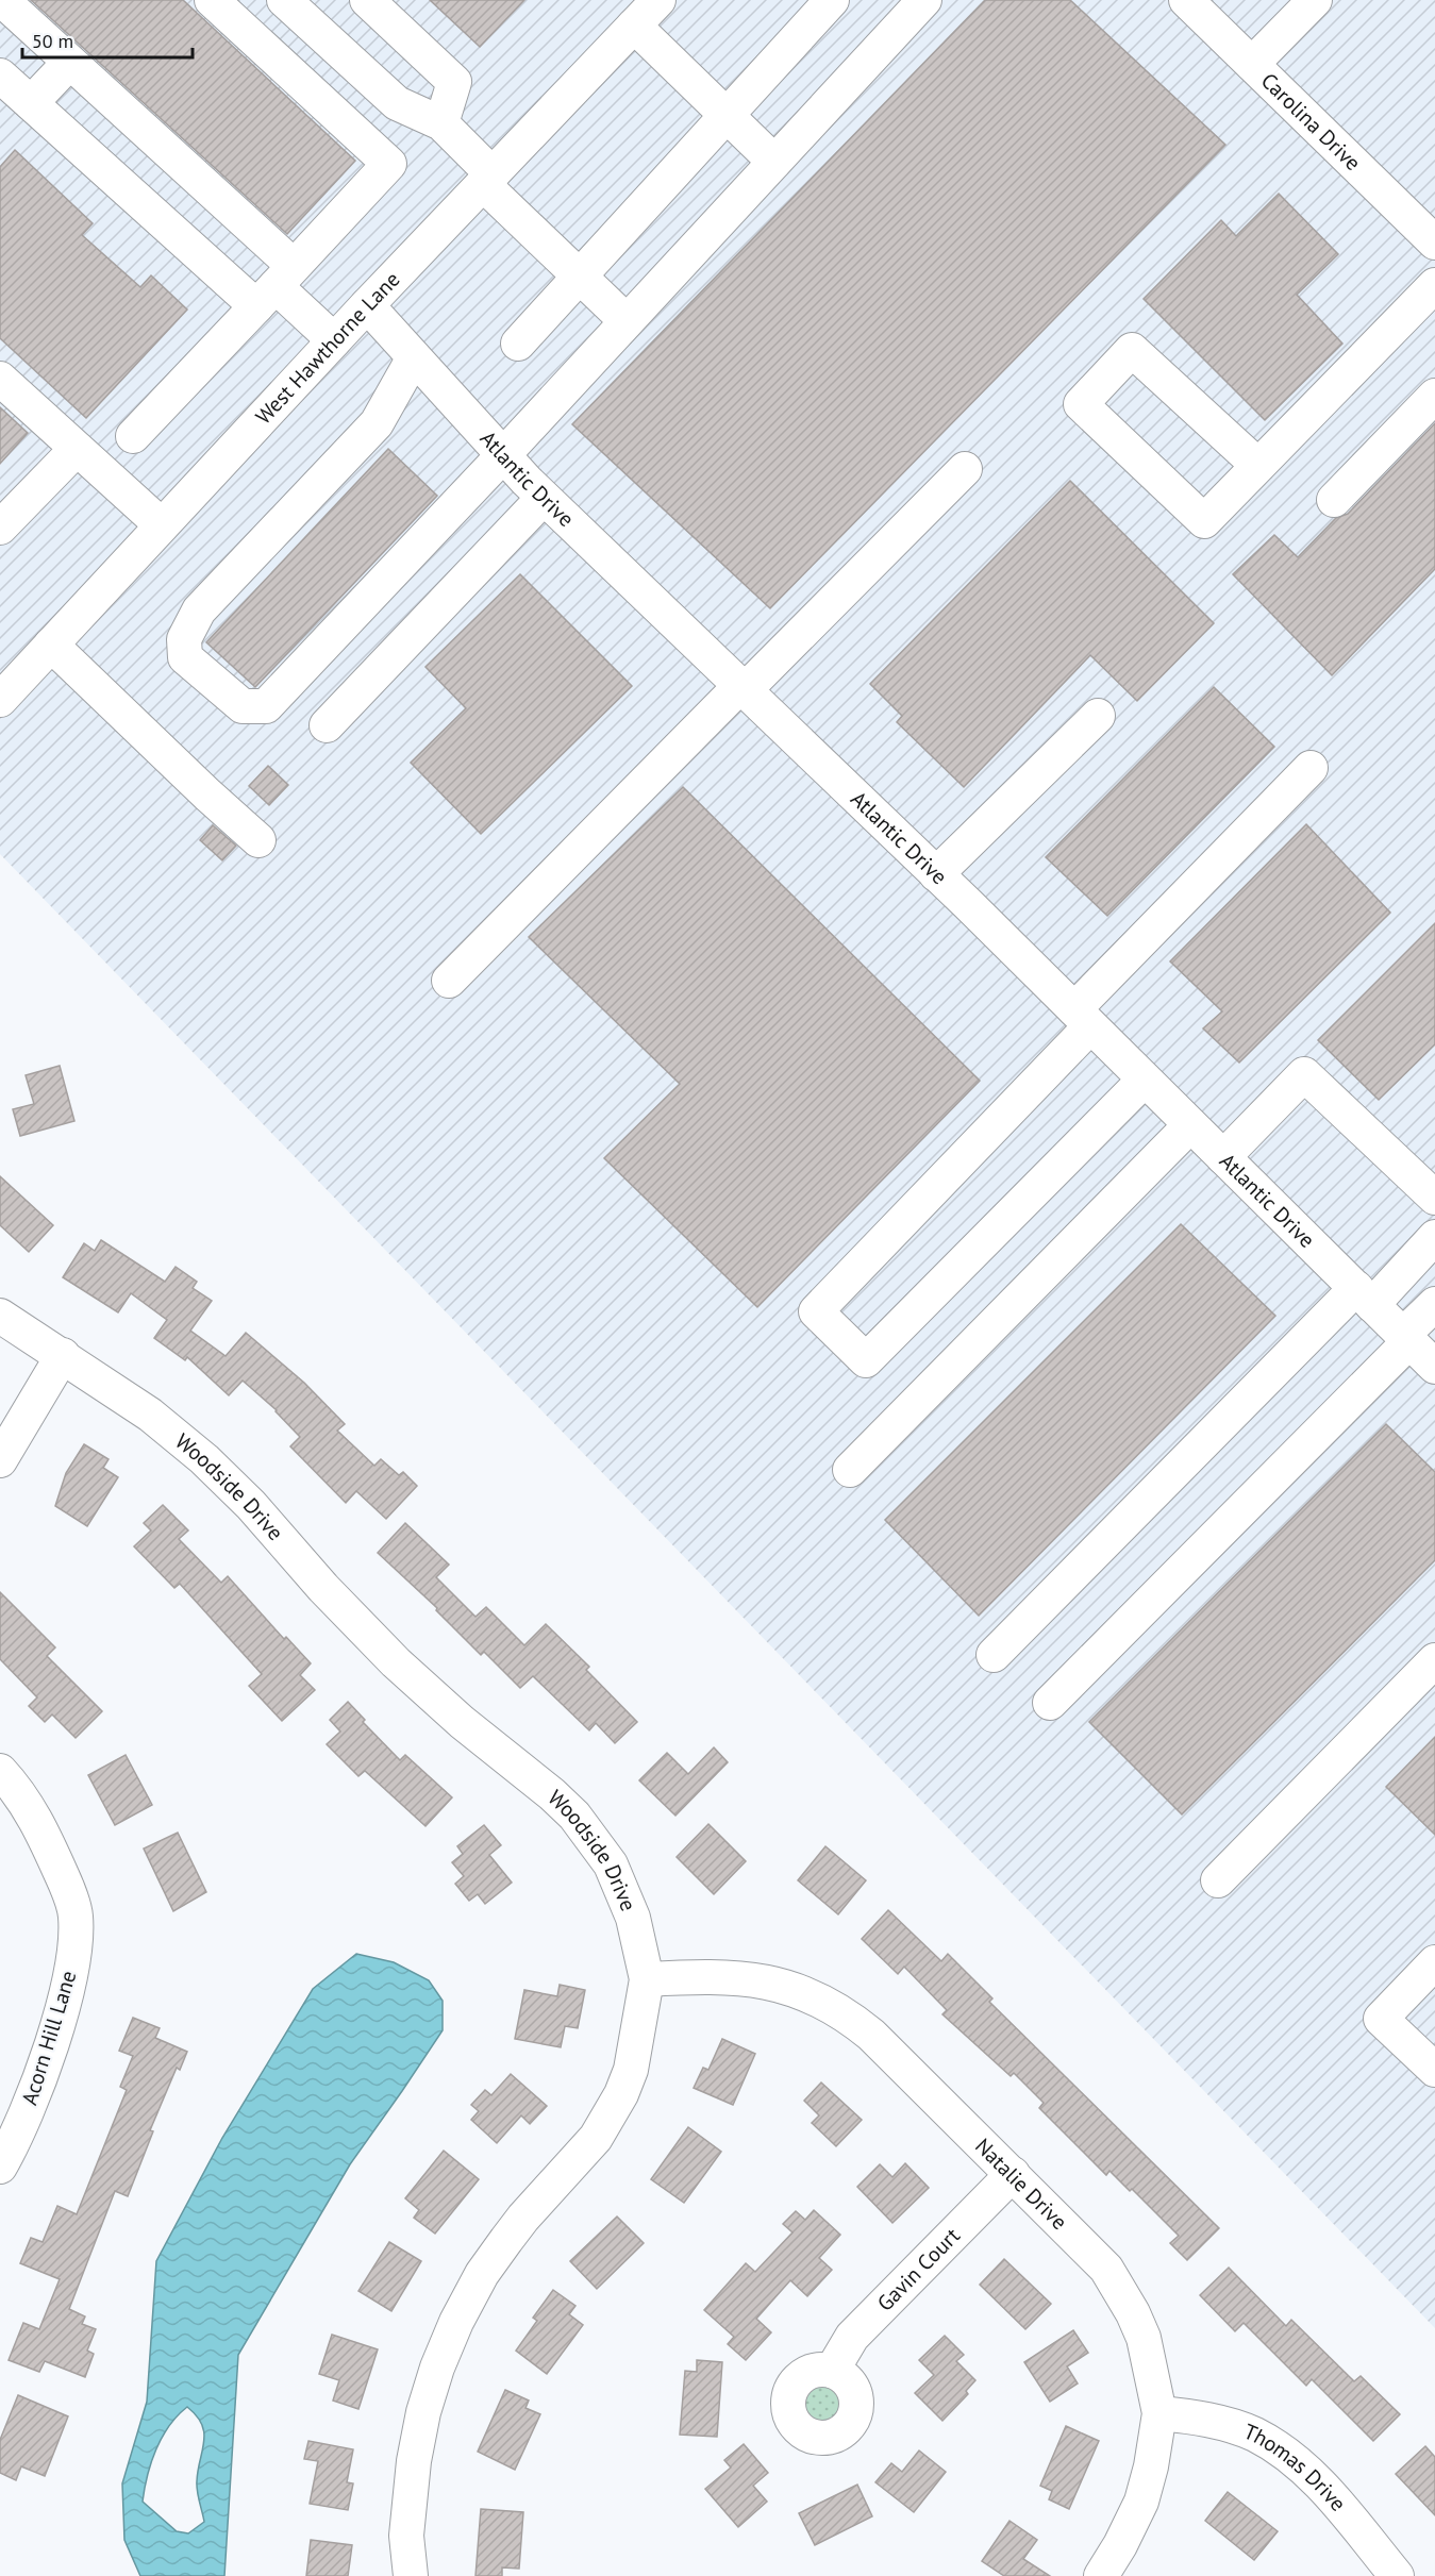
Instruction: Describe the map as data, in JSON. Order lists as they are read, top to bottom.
{
  "streets": {
    "street": [
      "Carolina Drive",
      "West Hawthorne Lane",
      "Atlantic Drive",
      "Woodside Drive",
      "Acorn Hill Lane",
      "Natalie Drive",
      "Gavin Court",
      "Thomas Drive"
    ]
  },
  "crossings": [
    ["West Hawthorne Lane", "Atlantic Drive"],
    ["Woodside Drive", "Natalie Drive"],
    ["Natalie Drive", "Gavin Court"],
    ["Natalie Drive", "Thomas Drive"]
  ],
  "scale_bar": "50 m"
}
